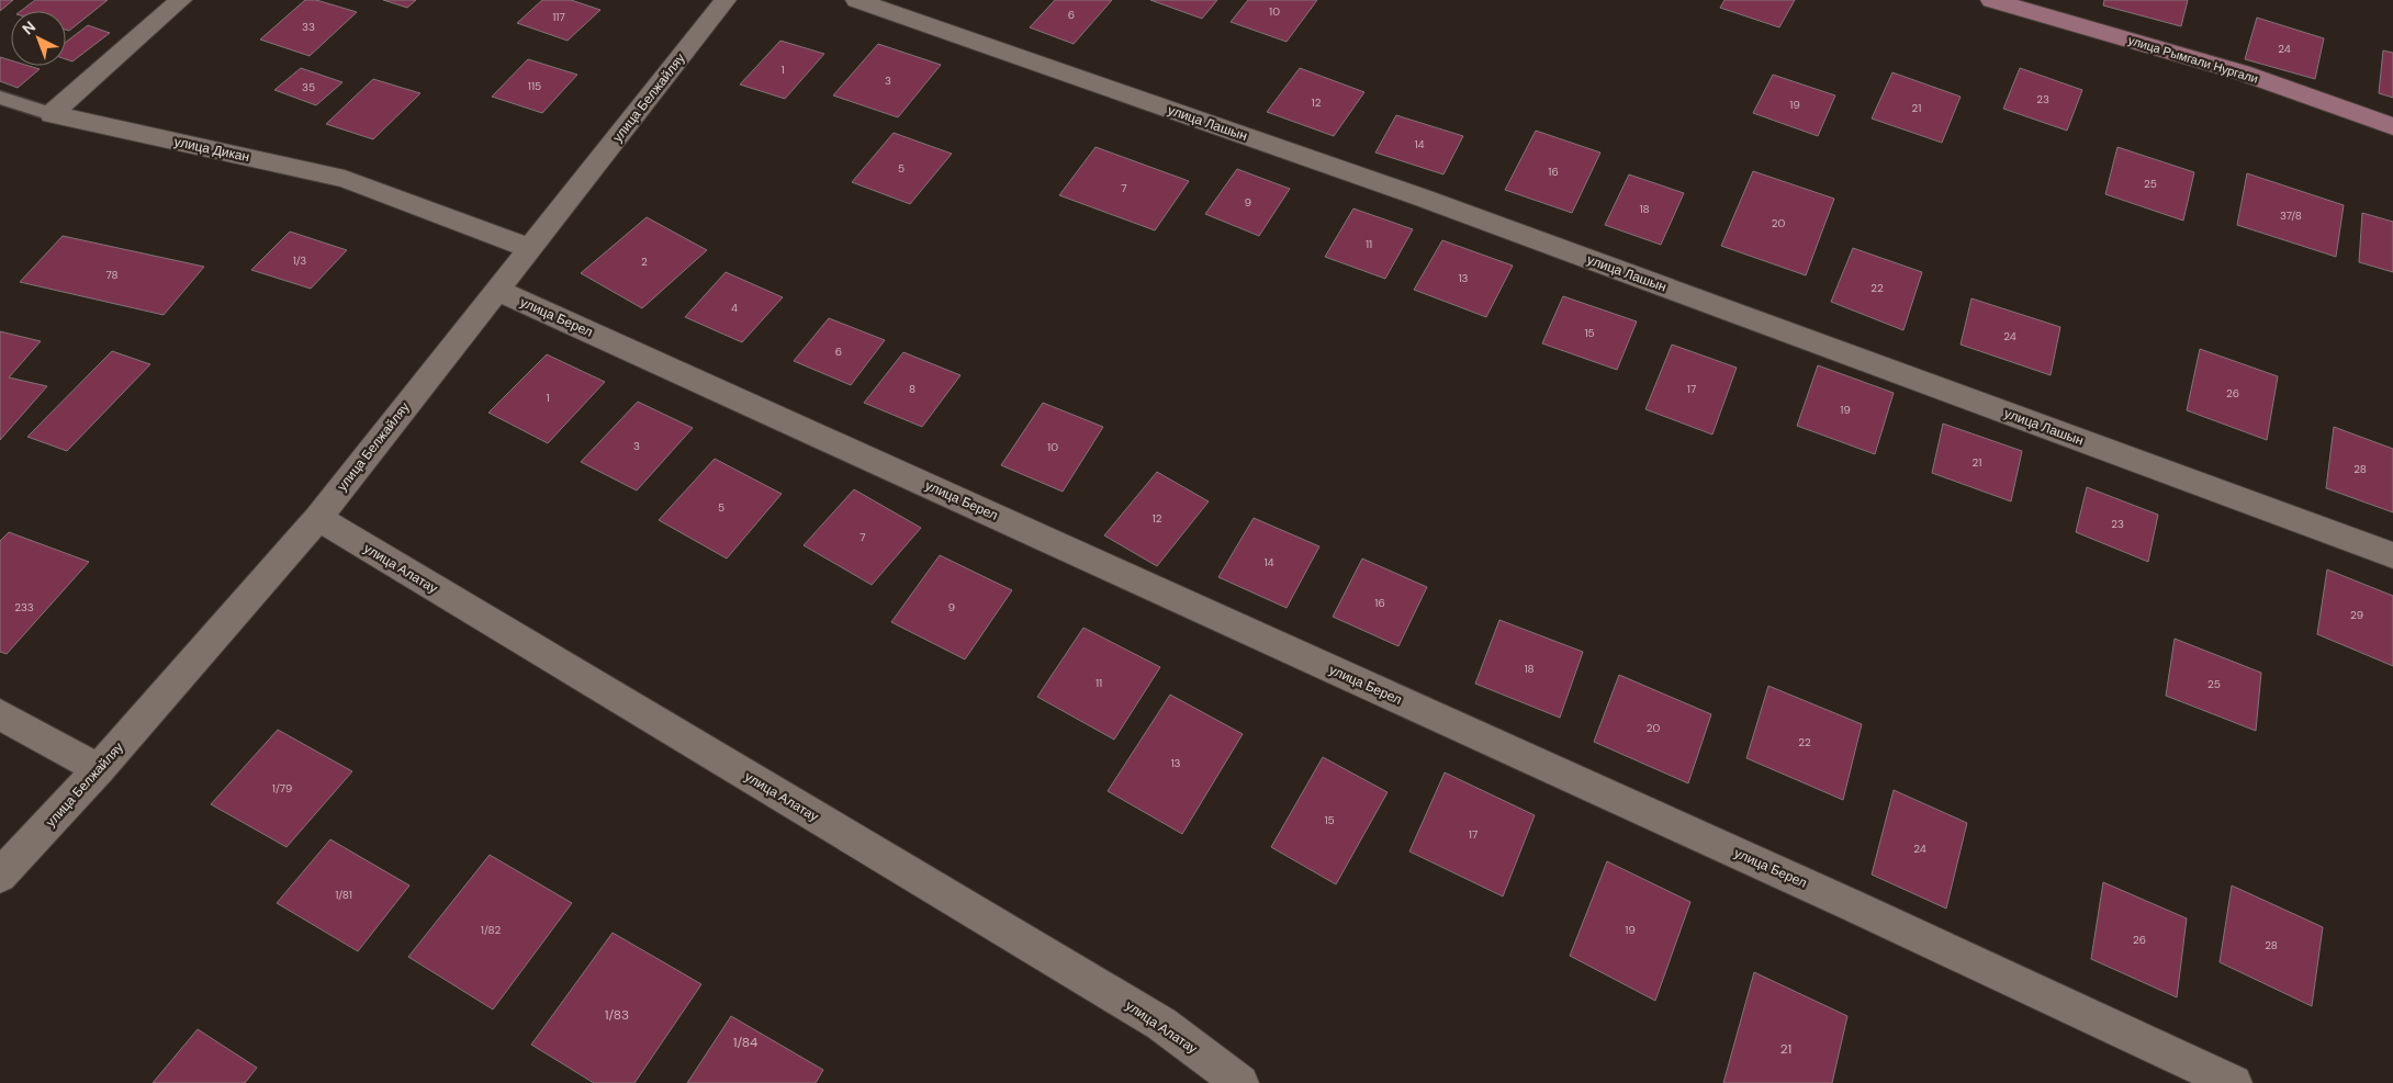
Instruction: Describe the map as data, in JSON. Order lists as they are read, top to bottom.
{
  "streets": {
    "street": [
      "улица Рымгали Нургали",
      "улица Белжайляу",
      "улица Лашын",
      "улица Дикан",
      "улица Берел",
      "улица Алатау"
    ]
  },
  "crossings": [
    ["улица Белжайляу", "улица Дикан"],
    ["улица Белжайляу", "улица Берел"],
    ["улица Белжайляу", "улица Алатау"]
  ],
  "house_numbers": [
    "10",
    "6",
    "117",
    "33",
    "24",
    "1",
    "3",
    "115",
    "35",
    "23",
    "12",
    "19",
    "21",
    "14",
    "5",
    "16",
    "25",
    "7",
    "9",
    "18",
    "37/8",
    "20",
    "11",
    "1/3",
    "2",
    "78",
    "13",
    "22",
    "4",
    "15",
    "24",
    "6",
    "8",
    "17",
    "26",
    "1",
    "19",
    "3",
    "10",
    "21",
    "28",
    "5",
    "12",
    "23",
    "7",
    "14",
    "16",
    "233",
    "9",
    "29",
    "18",
    "11",
    "25",
    "20",
    "22",
    "13",
    "1/79",
    "15",
    "17",
    "24",
    "1/81",
    "1/82",
    "19",
    "26",
    "28",
    "1/83",
    "1/84",
    "21"
  ],
  "north": "top left"
}
